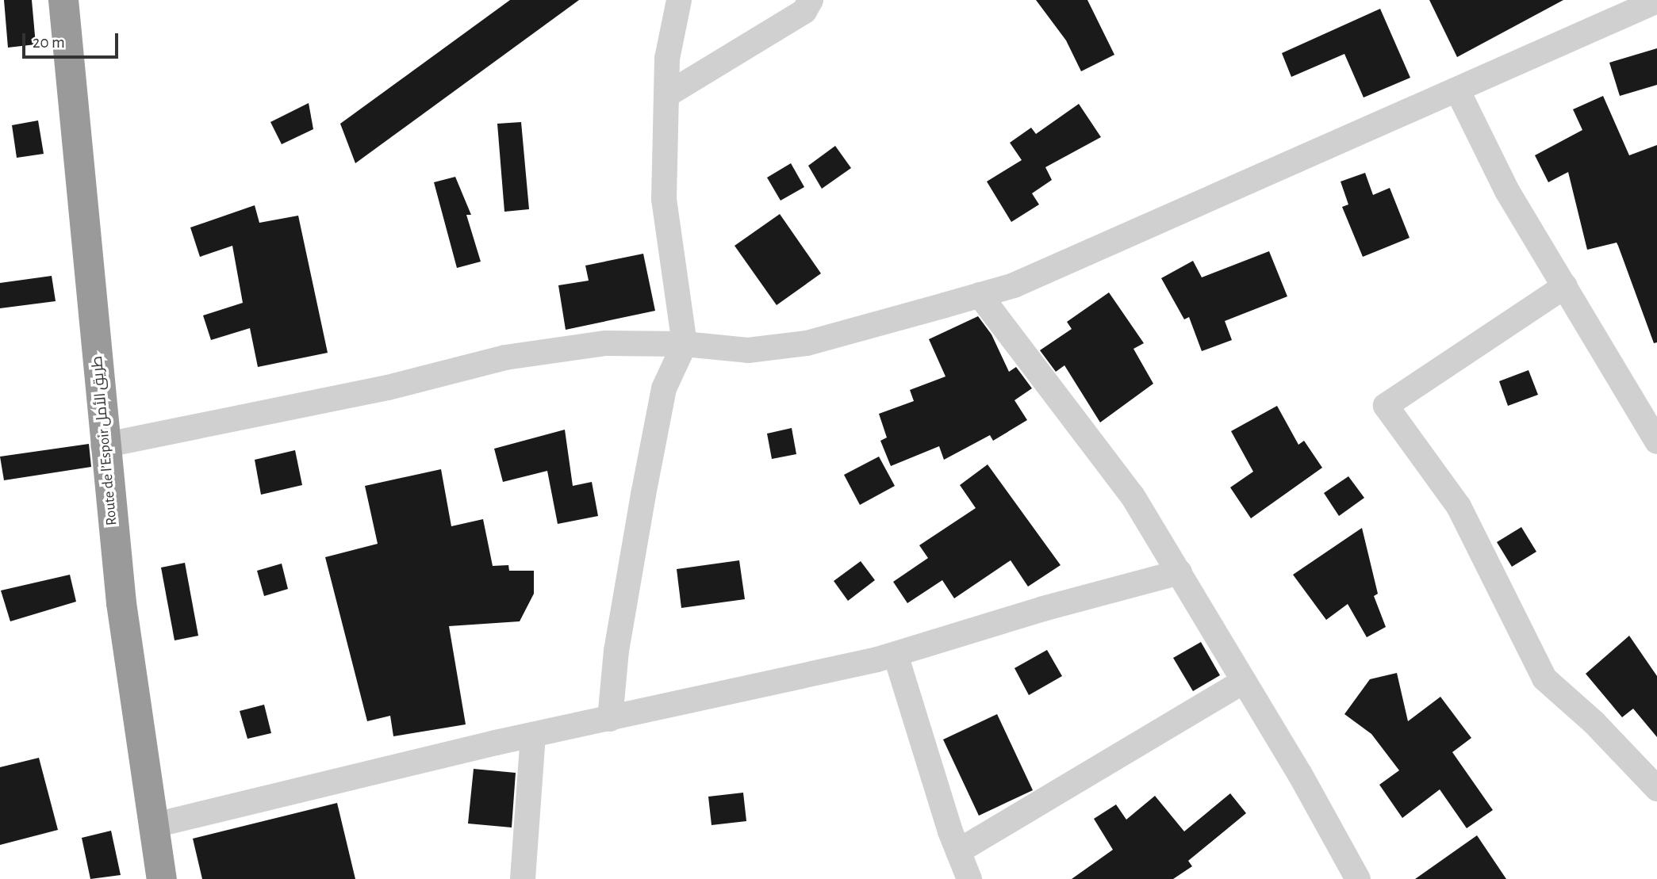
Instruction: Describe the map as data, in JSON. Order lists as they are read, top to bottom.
{
  "streets": {
    "highway": ["Route de l’Espoir طريق الأمل"]
  },
  "scale_bar": "20 m"
}
